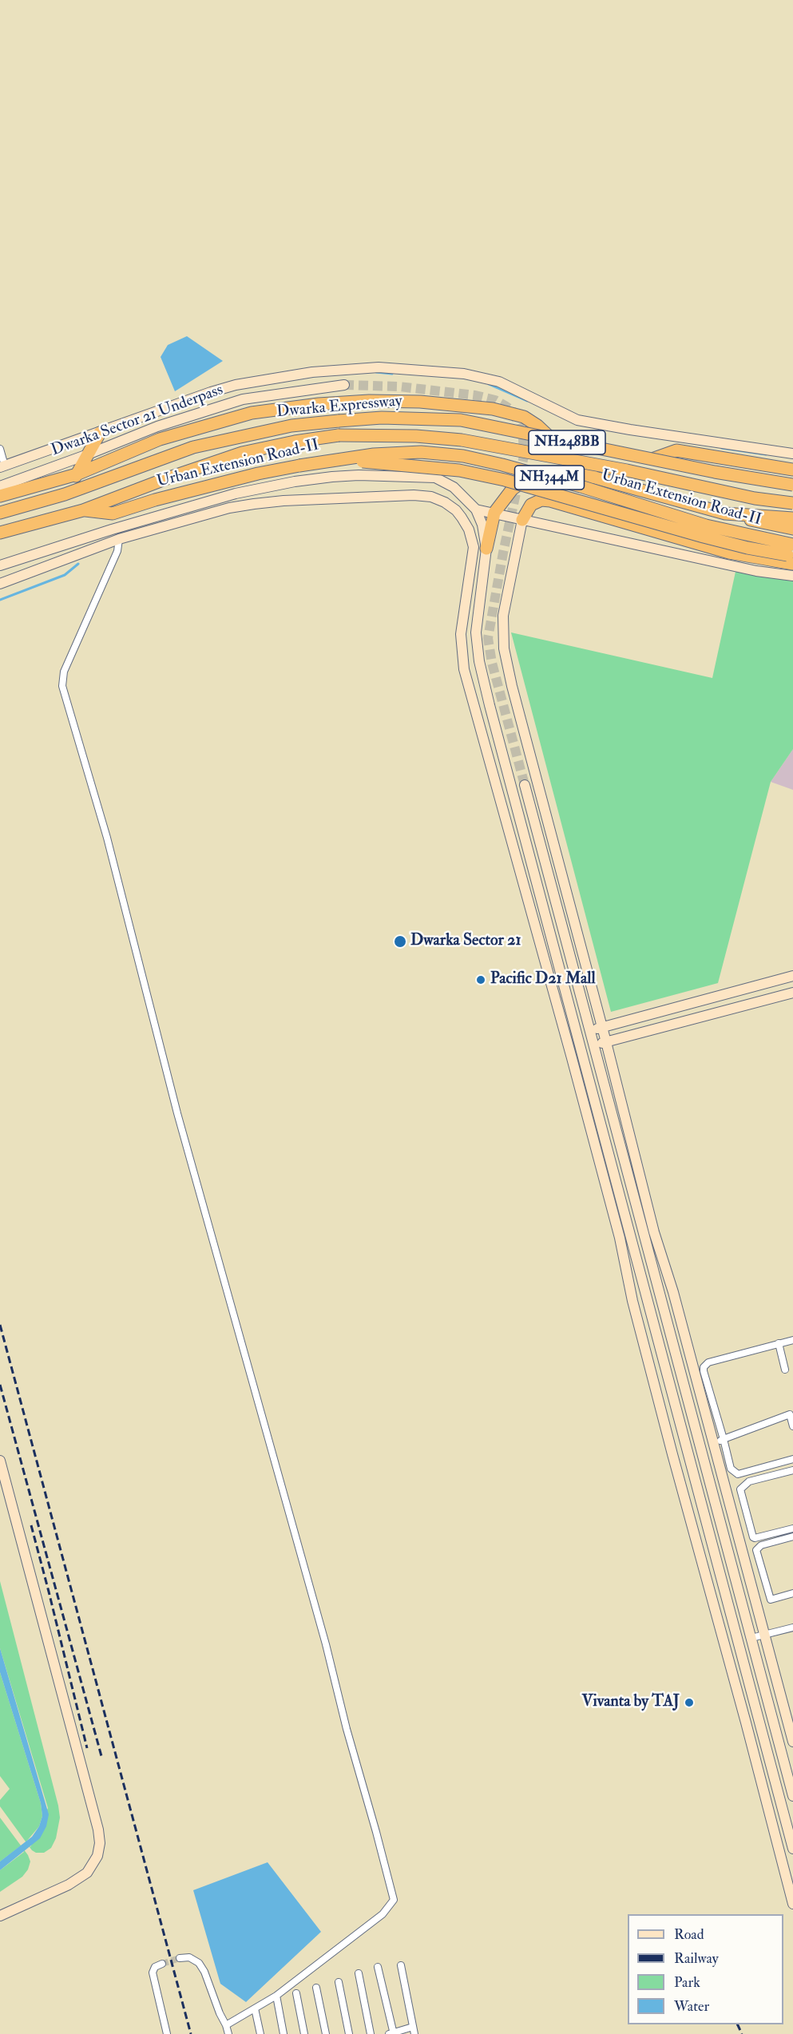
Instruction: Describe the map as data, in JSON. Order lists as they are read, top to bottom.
{
  "streets": {
    "highway": [
      "Dwarka Expressway",
      "NH248BB",
      "Urban Extension Road-II",
      "NH344M"
    ],
    "street": ["Dwarka Sector 21 Underpass"]
  },
  "crossings": [
    ["Dwarka Expressway", "NH248BB"],
    ["Dwarka Expressway", "Urban Extension Road-II"],
    ["NH248BB", "Urban Extension Road-II"]
  ],
  "places": ["Dwarka Sector 21", "Pacific D21 Mall", "Vivanta by TAJ"],
  "legend": [
    "Road",
    "Railway",
    "Park",
    "Water"
  ]
}
